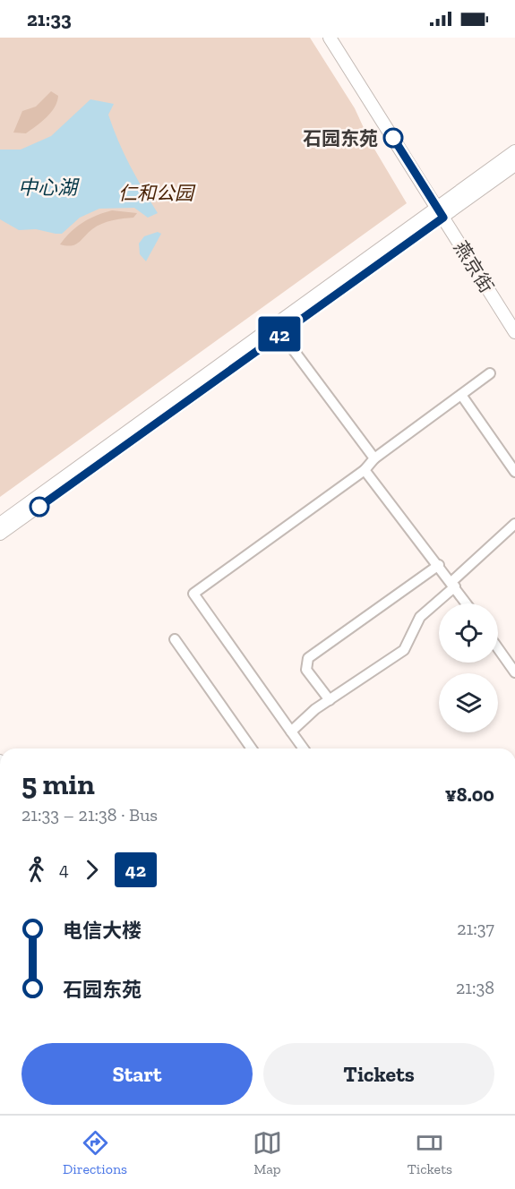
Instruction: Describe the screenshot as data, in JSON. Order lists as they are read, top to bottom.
{
  "streets": {
    "main road": ["燕京街"]
  },
  "water": ["中心湖"],
  "parks": ["仁和公园"],
  "places": ["石园东苑"],
  "lines": ["bus line 42"],
  "page": {
    "status": "21:33",
    "on_map": "42",
    "heading": ["5 min", "21:33 – 21:38 · Bus", "¥8.00"],
    "legs": ["4", "42"],
    "list": [
      {
        "name": "电信大楼",
        "value": "21:37"
      },
      {
        "name": "石园东苑",
        "value": "21:38"
      }
    ],
    "buttons": ["Start", "Tickets"],
    "tabs": ["Directions", "Map", "Tickets"]
  }
}
